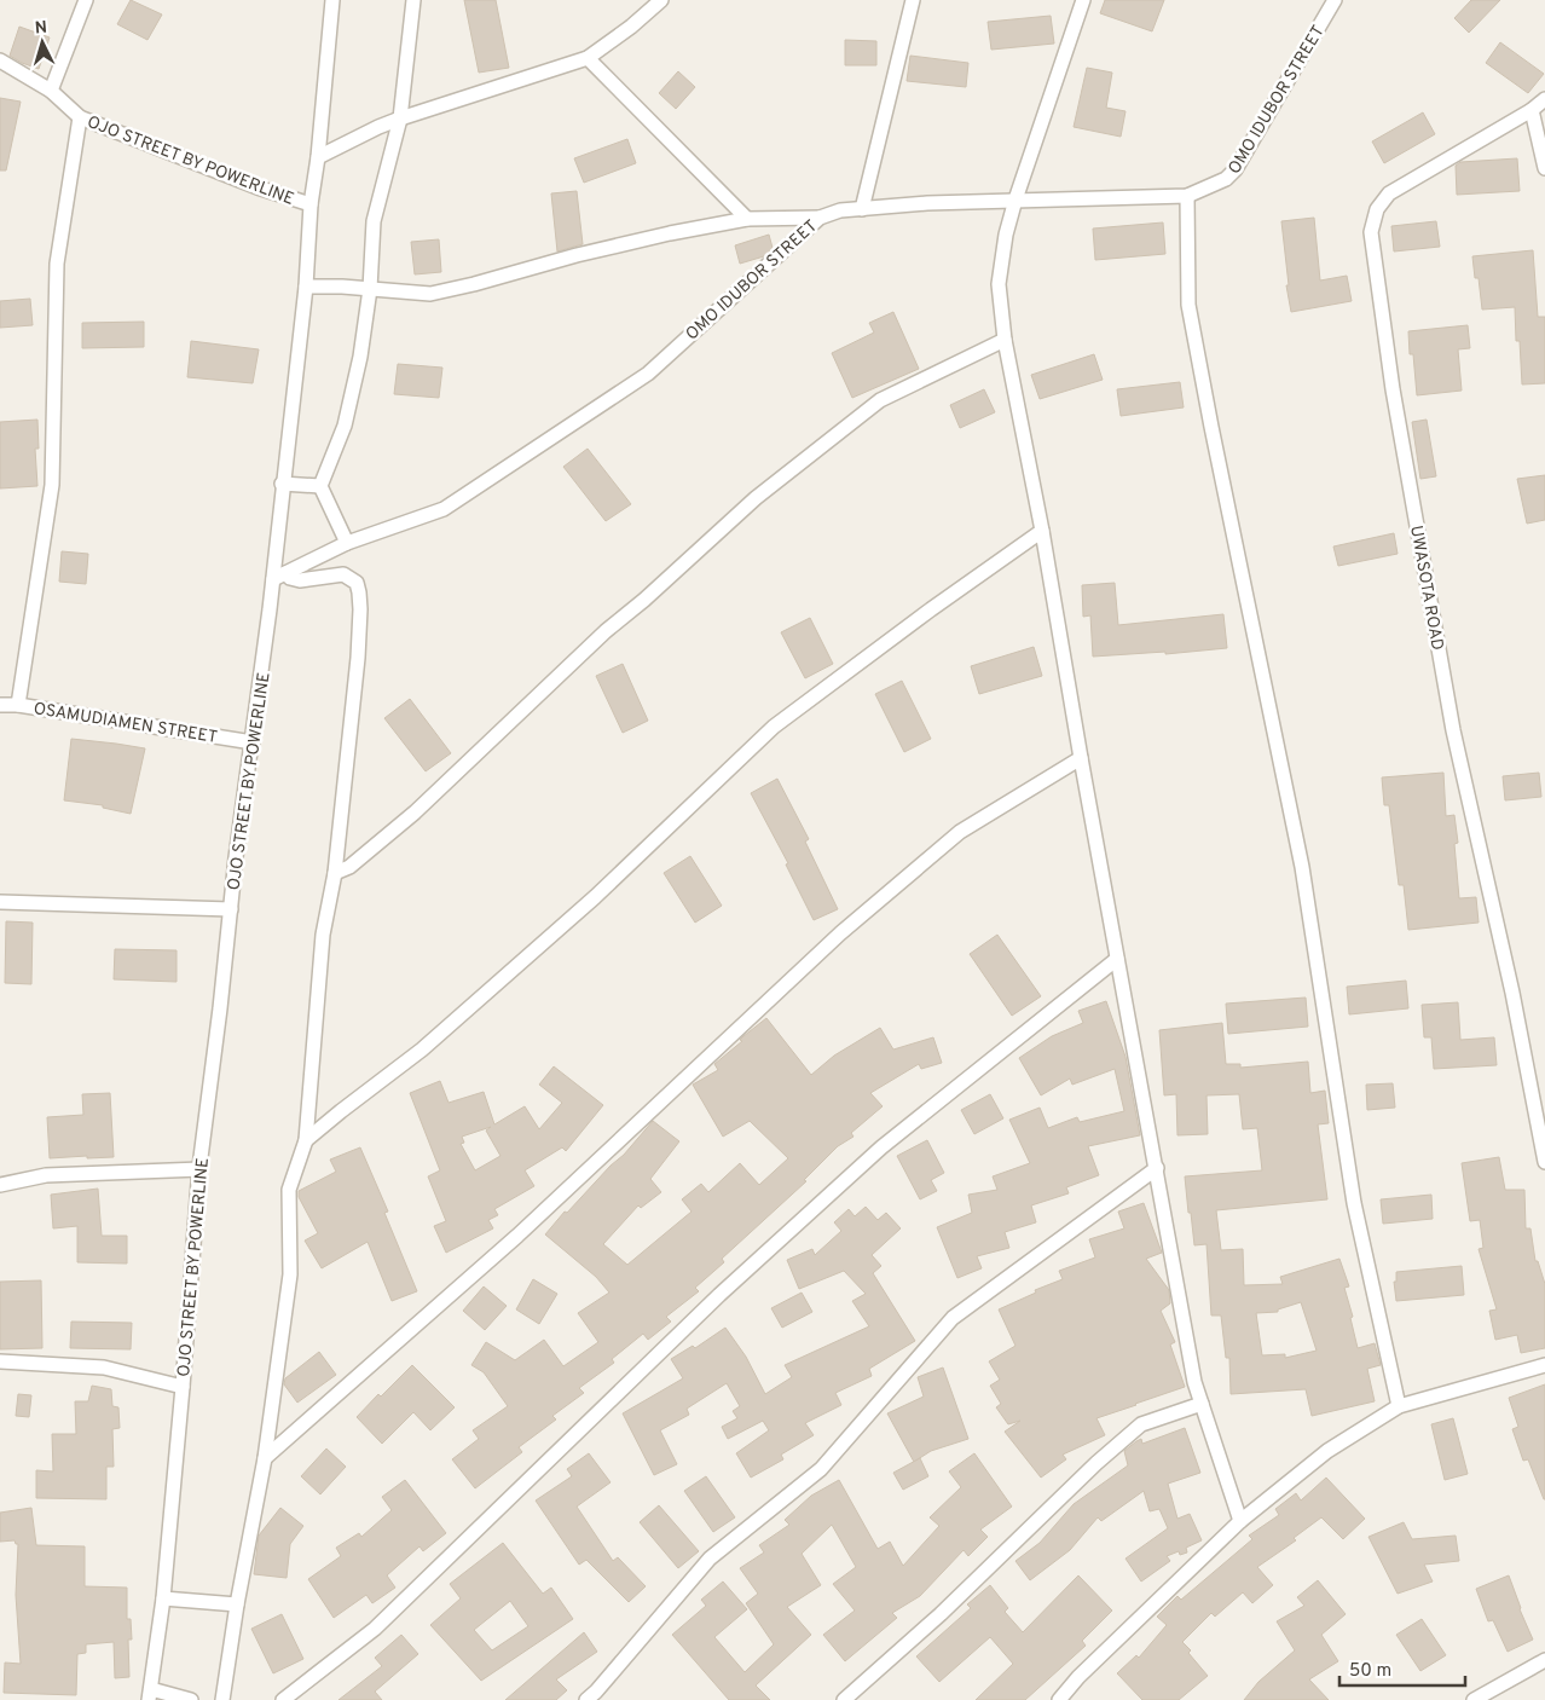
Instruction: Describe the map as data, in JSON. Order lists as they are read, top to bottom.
{
  "streets": {
    "street": [
      "OMO IDUBOR STREET",
      "OJO STREET BY POWERLINE",
      "UWASOTA ROAD",
      "OSAMUDIAMEN STREET"
    ]
  },
  "crossings": [
    ["OMO IDUBOR STREET", "OJO STREET BY POWERLINE"],
    ["OJO STREET BY POWERLINE", "OSAMUDIAMEN STREET"]
  ],
  "scale_bar": "50 m",
  "north": "top"
}
